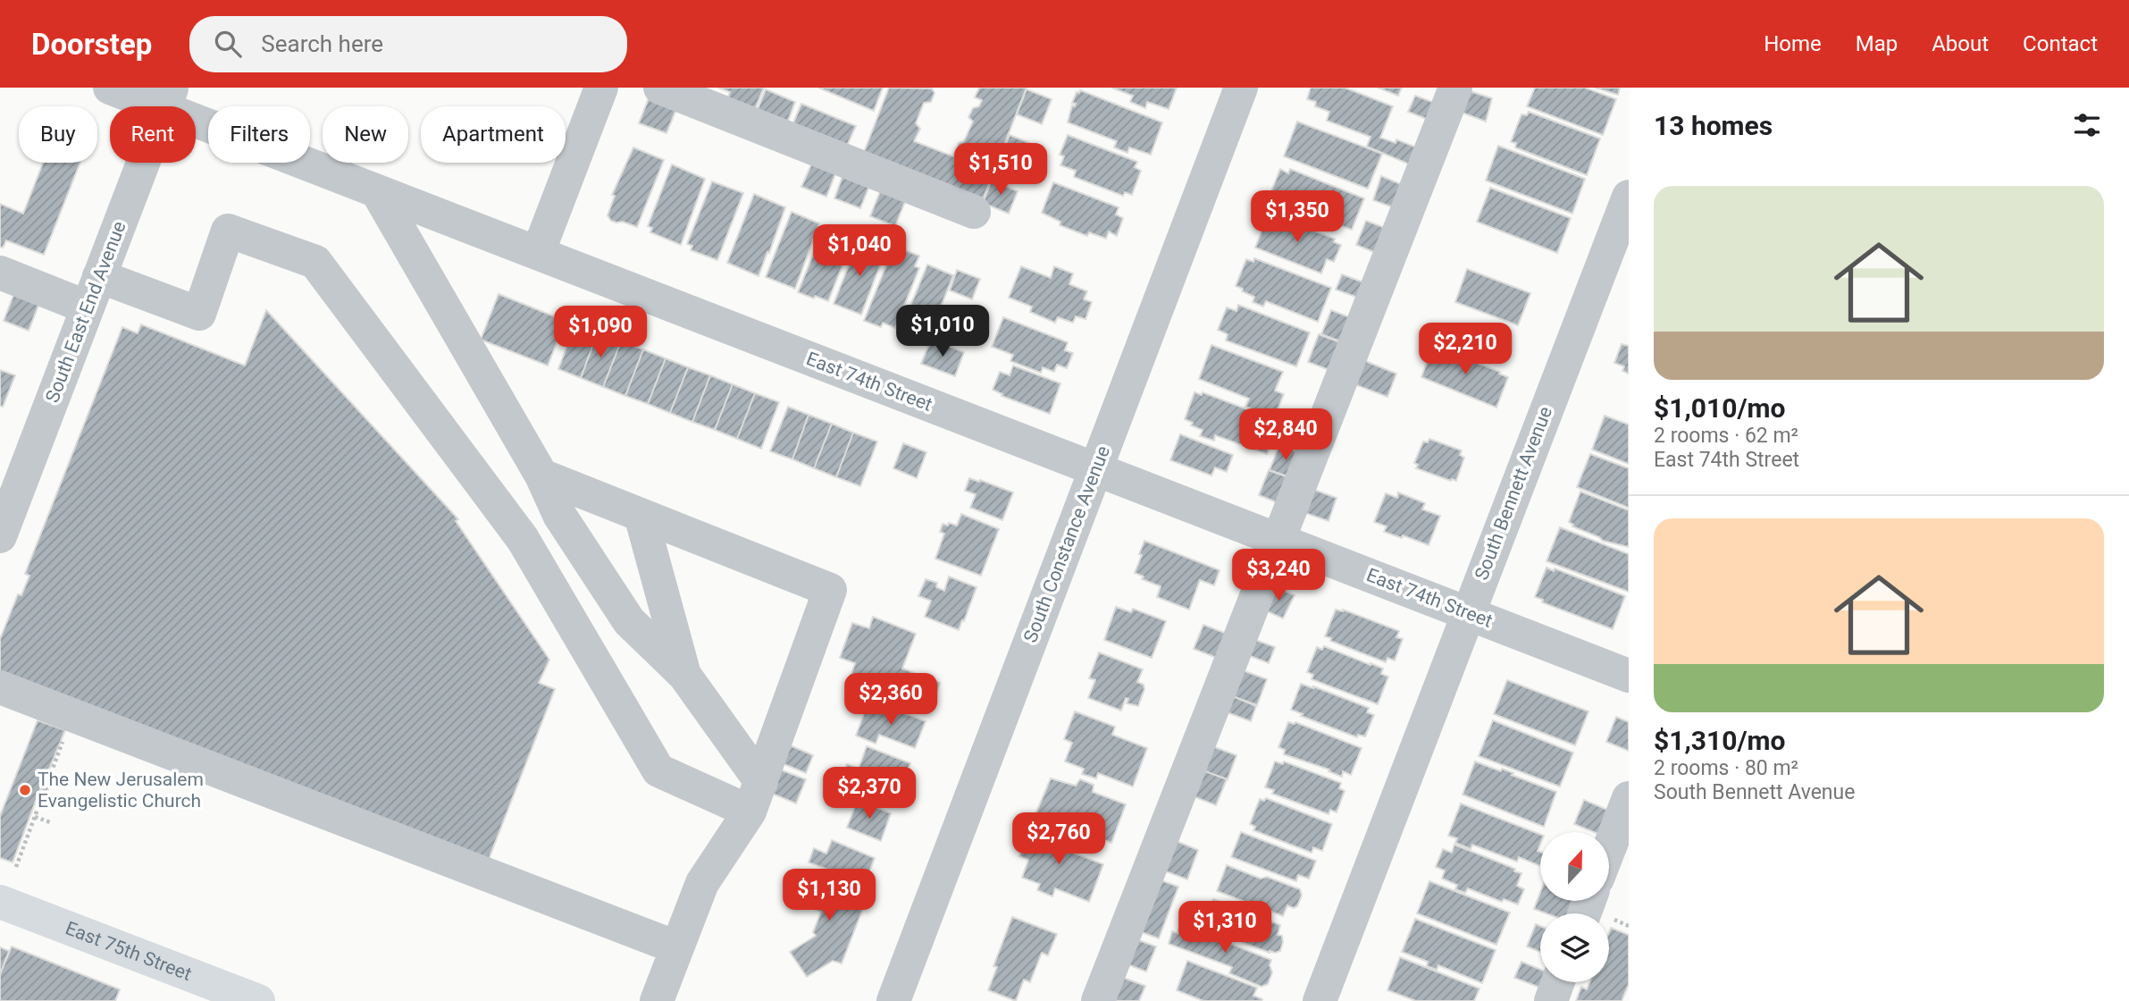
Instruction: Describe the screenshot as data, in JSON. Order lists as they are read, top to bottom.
{
  "streets": {
    "main road": ["East 75th Street"],
    "street": [
      "South East End Avenue",
      "East 74th Street",
      "South Bennett Avenue",
      "South Constance Avenue"
    ]
  },
  "crossings": [
    ["South East End Avenue", "East 74th Street"],
    ["East 74th Street", "South Bennett Avenue"],
    ["East 74th Street", "South Constance Avenue"]
  ],
  "places": ["The New Jerusalem Evangelistic Church"],
  "north": "top",
  "page": {
    "header": "Doorstep",
    "search": "Search here",
    "nav": [
      "Home",
      "Map",
      "About",
      "Contact"
    ],
    "heading": "13 homes",
    "chip": [
      "Buy",
      "Rent",
      "Filters",
      "New",
      "Apartment"
    ],
    "price": [
      "$1,510",
      "$1,350",
      "$1,040",
      "$1,010",
      "$1,090",
      "$2,210",
      "$2,840",
      "$3,240",
      "$2,360",
      "$2,370",
      "$2,760",
      "$1,130",
      "$1,310"
    ],
    "list": [
      {
        "name": "$1,010/mo",
        "note": "2 rooms · 62 m² · East 74th Street"
      },
      {
        "name": "$1,310/mo",
        "note": "2 rooms · 80 m² · South Bennett Avenue"
      }
    ]
  }
}
